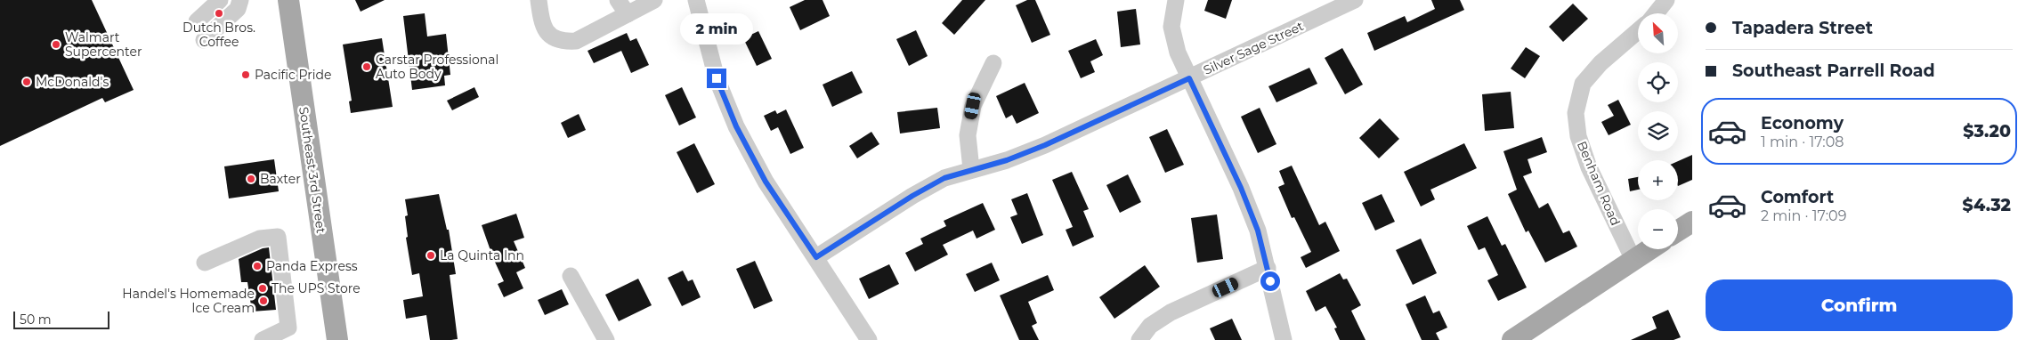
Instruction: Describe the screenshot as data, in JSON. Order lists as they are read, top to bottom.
{
  "streets": {
    "main road": ["Southeast 3rd Street"],
    "street": ["Silver Sage Street", "Benham Road"]
  },
  "places": [
    "Dutch Bros. Coffee",
    "Walmart Supercenter",
    "Carstar Professional Auto Body",
    "Pacific Pride",
    "McDonald's",
    "Baxter",
    "La Quinta Inn",
    "Panda Express",
    "The UPS Store",
    "Handel's Homemade Ice Cream"
  ],
  "scale_bar": "50 m",
  "north": "top left",
  "page": {
    "banner": ["Tapadera Street", "Southeast Parrell Road"],
    "map_buttons": ["+", "−"],
    "bubble": "2 min",
    "list": [
      {
        "name": "Economy",
        "note": "1 min · 17:08",
        "value": "$3.20"
      },
      {
        "name": "Comfort",
        "note": "2 min · 17:09",
        "value": "$4.32"
      }
    ],
    "buttons": "Confirm",
    "scale": "50 m"
  }
}
